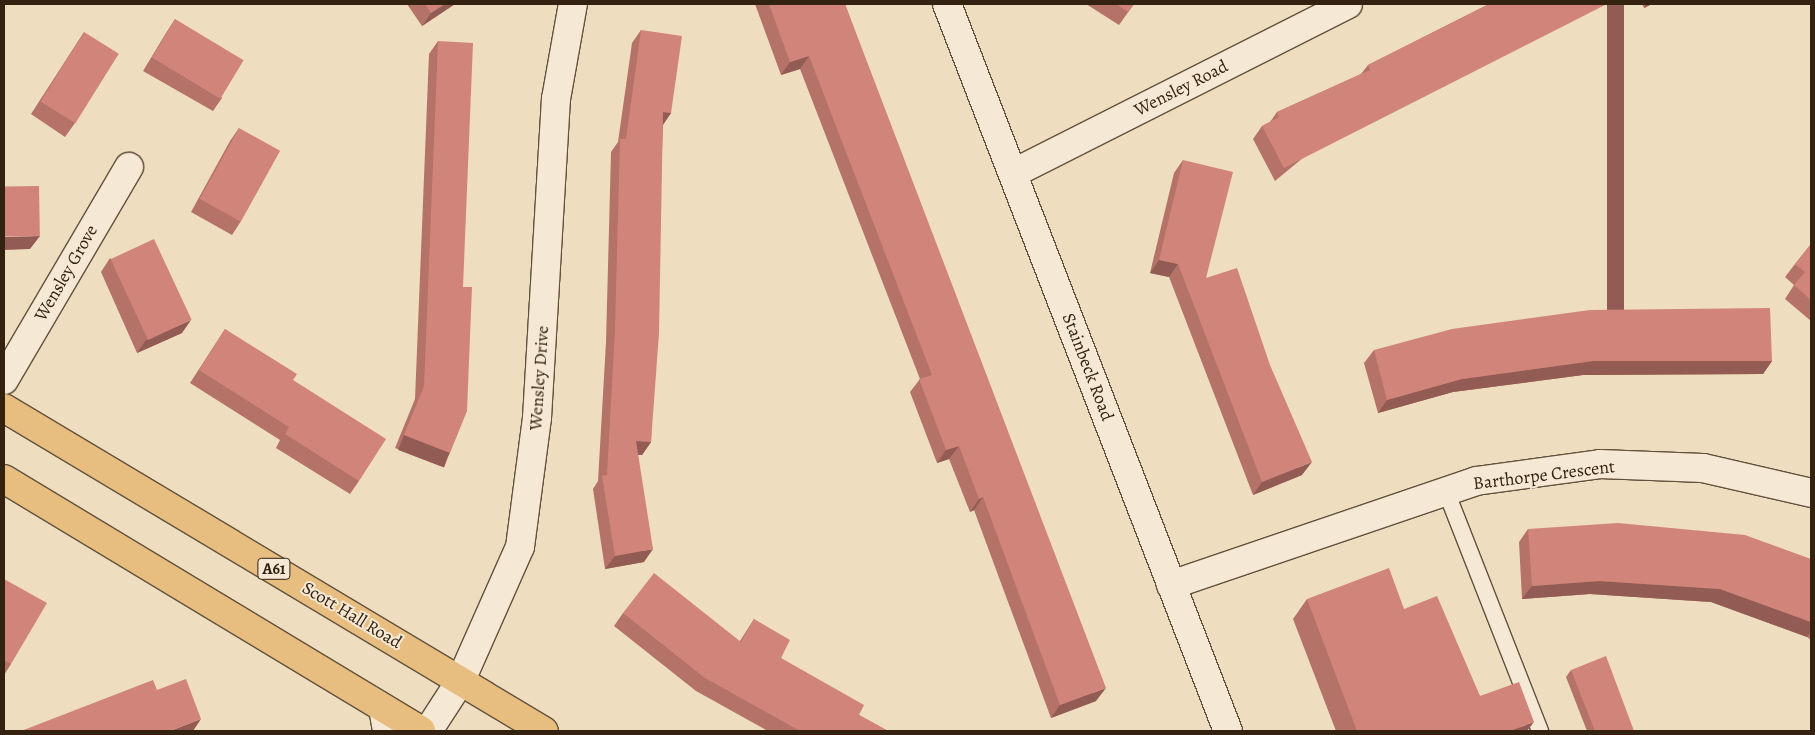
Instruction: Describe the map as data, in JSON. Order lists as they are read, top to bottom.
{
  "streets": {
    "highway": ["A61", "Scott Hall Road"],
    "street": [
      "Wensley Road",
      "Wensley Grove",
      "Stainbeck Road",
      "Wensley Drive",
      "Barthorpe Crescent"
    ]
  },
  "crossings": [
    ["Wensley Road", "Stainbeck Road"],
    ["Stainbeck Road", "Barthorpe Crescent"],
    ["Wensley Drive", "Scott Hall Road"]
  ]
}
